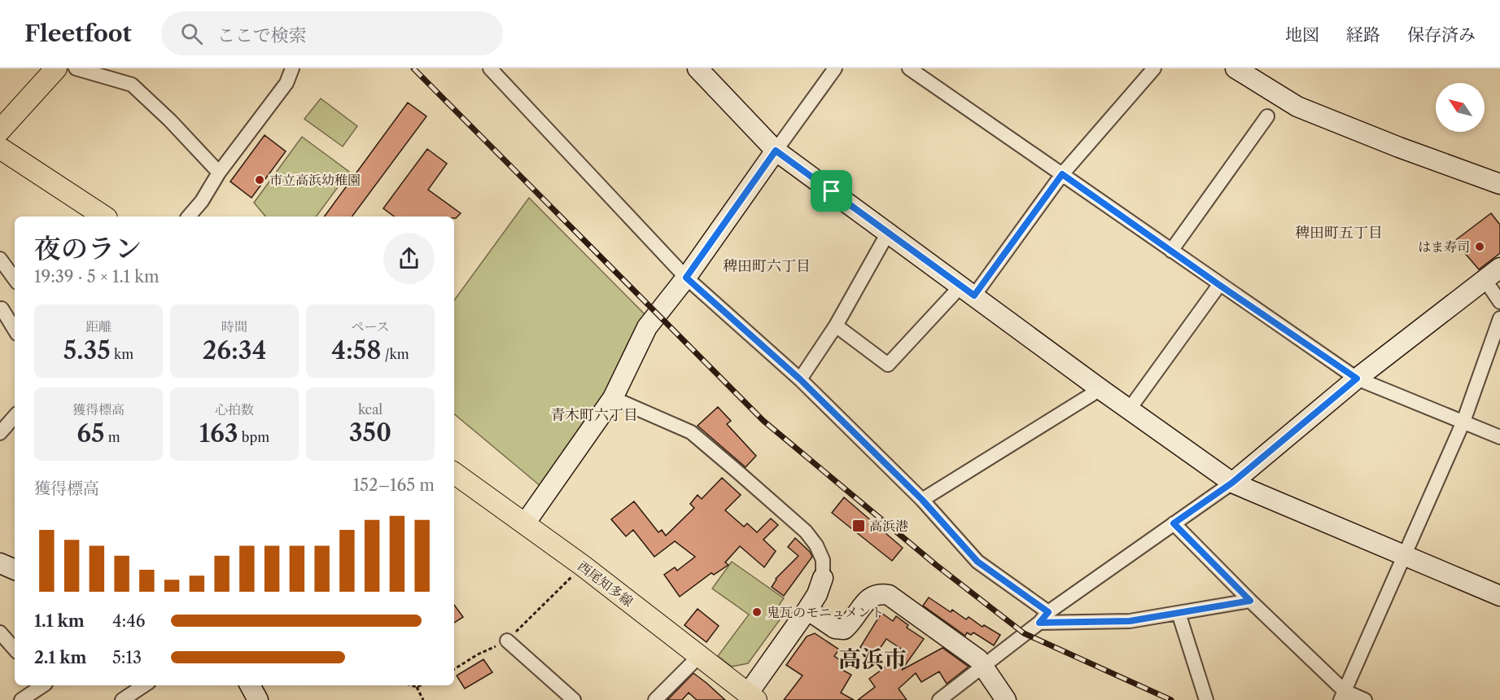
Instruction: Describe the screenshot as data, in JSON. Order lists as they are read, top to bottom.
{
  "streets": {
    "main road": ["西尾知多線"]
  },
  "districts": [
    "稗田町五丁目",
    "稗田町六丁目",
    "青木町六丁目",
    "高浜市"
  ],
  "places": {
    "other": ["市立高浜幼稚園", "はま寿司", "鬼瓦のモニュメント"],
    "transit": ["高浜港"]
  },
  "north": "top left",
  "page": {
    "header": "Fleetfoot",
    "search": "ここで検索",
    "nav": ["地図", "経路", "保存済み"],
    "heading": ["夜のラン", "19:39 · 5 × 1.1 km"],
    "stats": [
      ["距離", "5.35 km"],
      ["時間", "26:34"],
      ["ペース", "4:58 /km"],
      ["獲得標高", "65 m"],
      ["心拍数", "163 bpm"],
      ["kcal", "350"]
    ],
    "chart": ["獲得標高", "152–165 m"],
    "list": [
      {
        "name": "1.1 km",
        "note": "4:46"
      },
      {
        "name": "2.1 km",
        "note": "5:13"
      }
    ]
  }
}
